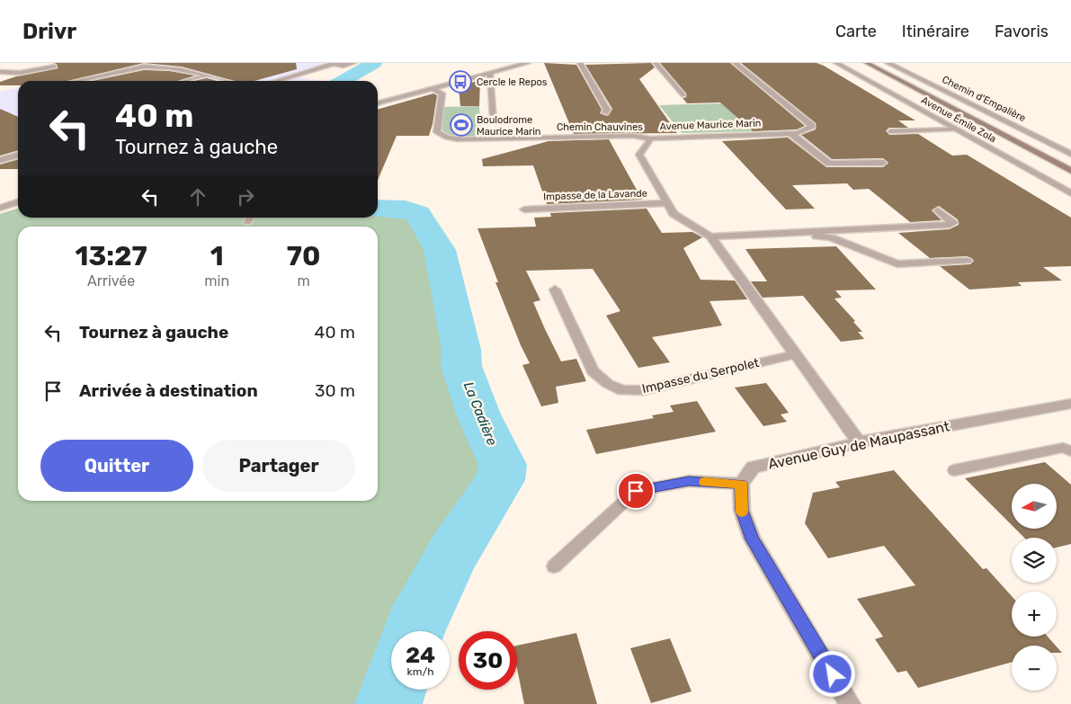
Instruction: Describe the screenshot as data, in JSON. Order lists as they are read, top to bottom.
{
  "streets": {
    "street": [
      "Chemin d'Empalière",
      "Avenue Émile Zola",
      "Avenue Maurice Marin",
      "Chemin Chauvines",
      "Impasse de la Lavande",
      "Impasse du Serpolet",
      "Avenue Guy de Maupassant"
    ]
  },
  "crossings": [
    ["Avenue Maurice Marin", "Chemin Chauvines"],
    ["Avenue Maurice Marin", "Impasse de la Lavande"],
    ["Avenue Maurice Marin", "Impasse du Serpolet"],
    ["Avenue Maurice Marin", "Avenue Guy de Maupassant"]
  ],
  "water": ["La Cadière"],
  "places": {
    "bus stop": ["Cercle le Repos"],
    "sports": ["Boulodrome Maurice Marin"]
  },
  "north": "left",
  "page": {
    "header": "Drivr",
    "nav": ["Carte", "Itinéraire", "Favoris"],
    "turn": ["40 m", "Tournez à gauche"],
    "eta": [
      "13:27",
      "Arrivée",
      "1",
      "min",
      "70",
      "m"
    ],
    "list": [
      {
        "name": "Tournez à gauche",
        "value": "40 m"
      },
      {
        "name": "Arrivée à destination",
        "value": "30 m"
      }
    ],
    "buttons": ["Quitter", "Partager"],
    "map_buttons": ["+", "−"],
    "speed": "24 km/h",
    "limit": "30"
  }
}
